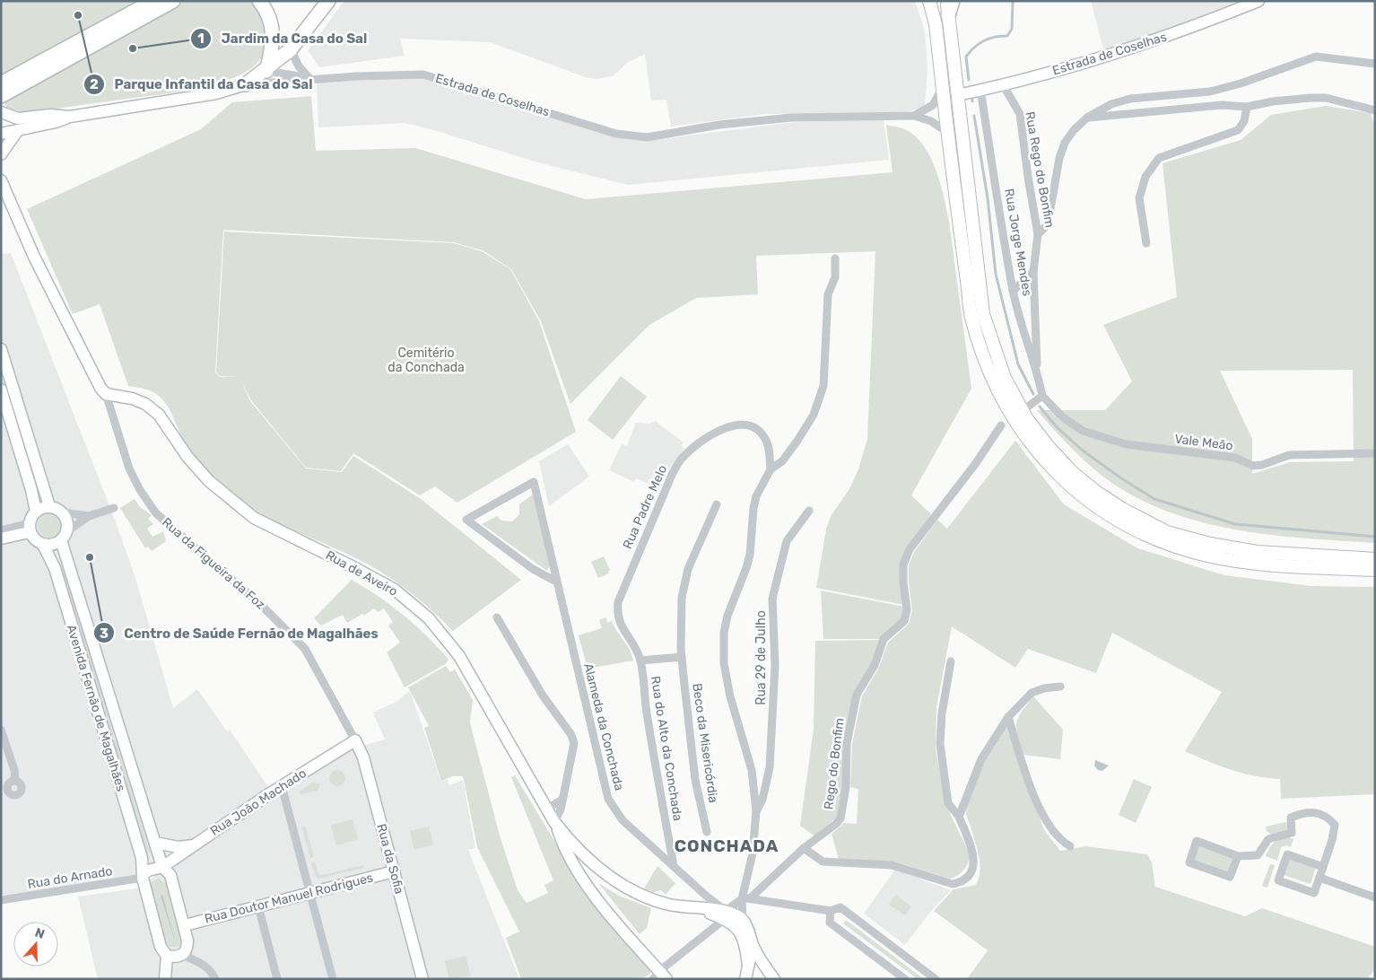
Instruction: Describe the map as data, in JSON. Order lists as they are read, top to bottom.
{
  "streets": {
    "main road": [
      "Estrada de Coselhas",
      "Rua da Figueira da Foz",
      "Rua de Aveiro",
      "Avenida Fernão de Magalhães",
      "Rua João Machado",
      "Rua da Sofia",
      "Rua Doutor Manuel Rodrigues"
    ],
    "street": [
      "Rua Rego do Bonfim",
      "Rua Jorge Mendes",
      "Vale Meão",
      "Rua Padre Melo",
      "Rua 29 de Julho",
      "Alameda da Conchada",
      "Beco da Misericórdia",
      "Rua do Alto da Conchada",
      "Rego do Bonfim",
      "Rua do Arnado"
    ]
  },
  "crossings": [
    ["Estrada de Coselhas", "Rua Rego do Bonfim"],
    ["Estrada de Coselhas", "Rua Jorge Mendes"],
    ["Rua Rego do Bonfim", "Rua Jorge Mendes"],
    ["Rua Jorge Mendes", "Vale Meão"],
    ["Rua Padre Melo", "Rua do Alto da Conchada"],
    ["Rua da Figueira da Foz", "Rua de Aveiro"],
    ["Rua da Figueira da Foz", "Rua João Machado"],
    ["Rua da Figueira da Foz", "Rua da Sofia"],
    ["Rua de Aveiro", "Alameda da Conchada"],
    ["Rua de Aveiro", "Rego do Bonfim"],
    ["Avenida Fernão de Magalhães", "Rua João Machado"],
    ["Avenida Fernão de Magalhães", "Rua do Arnado"],
    ["Avenida Fernão de Magalhães", "Rua Doutor Manuel Rodrigues"],
    ["Alameda da Conchada", "Rua do Alto da Conchada"],
    ["Alameda da Conchada", "Rego do Bonfim"],
    ["Rua João Machado", "Rua da Sofia"],
    ["Rua da Sofia", "Rua Doutor Manuel Rodrigues"]
  ],
  "districts": ["CONCHADA"],
  "parks": ["Cemitério da Conchada"],
  "places": ["Parque Infantil da Casa do Sal", "Jardim da Casa do Sal", "Centro de Saúde Fernão de Magalhães"],
  "north": "top"
}
